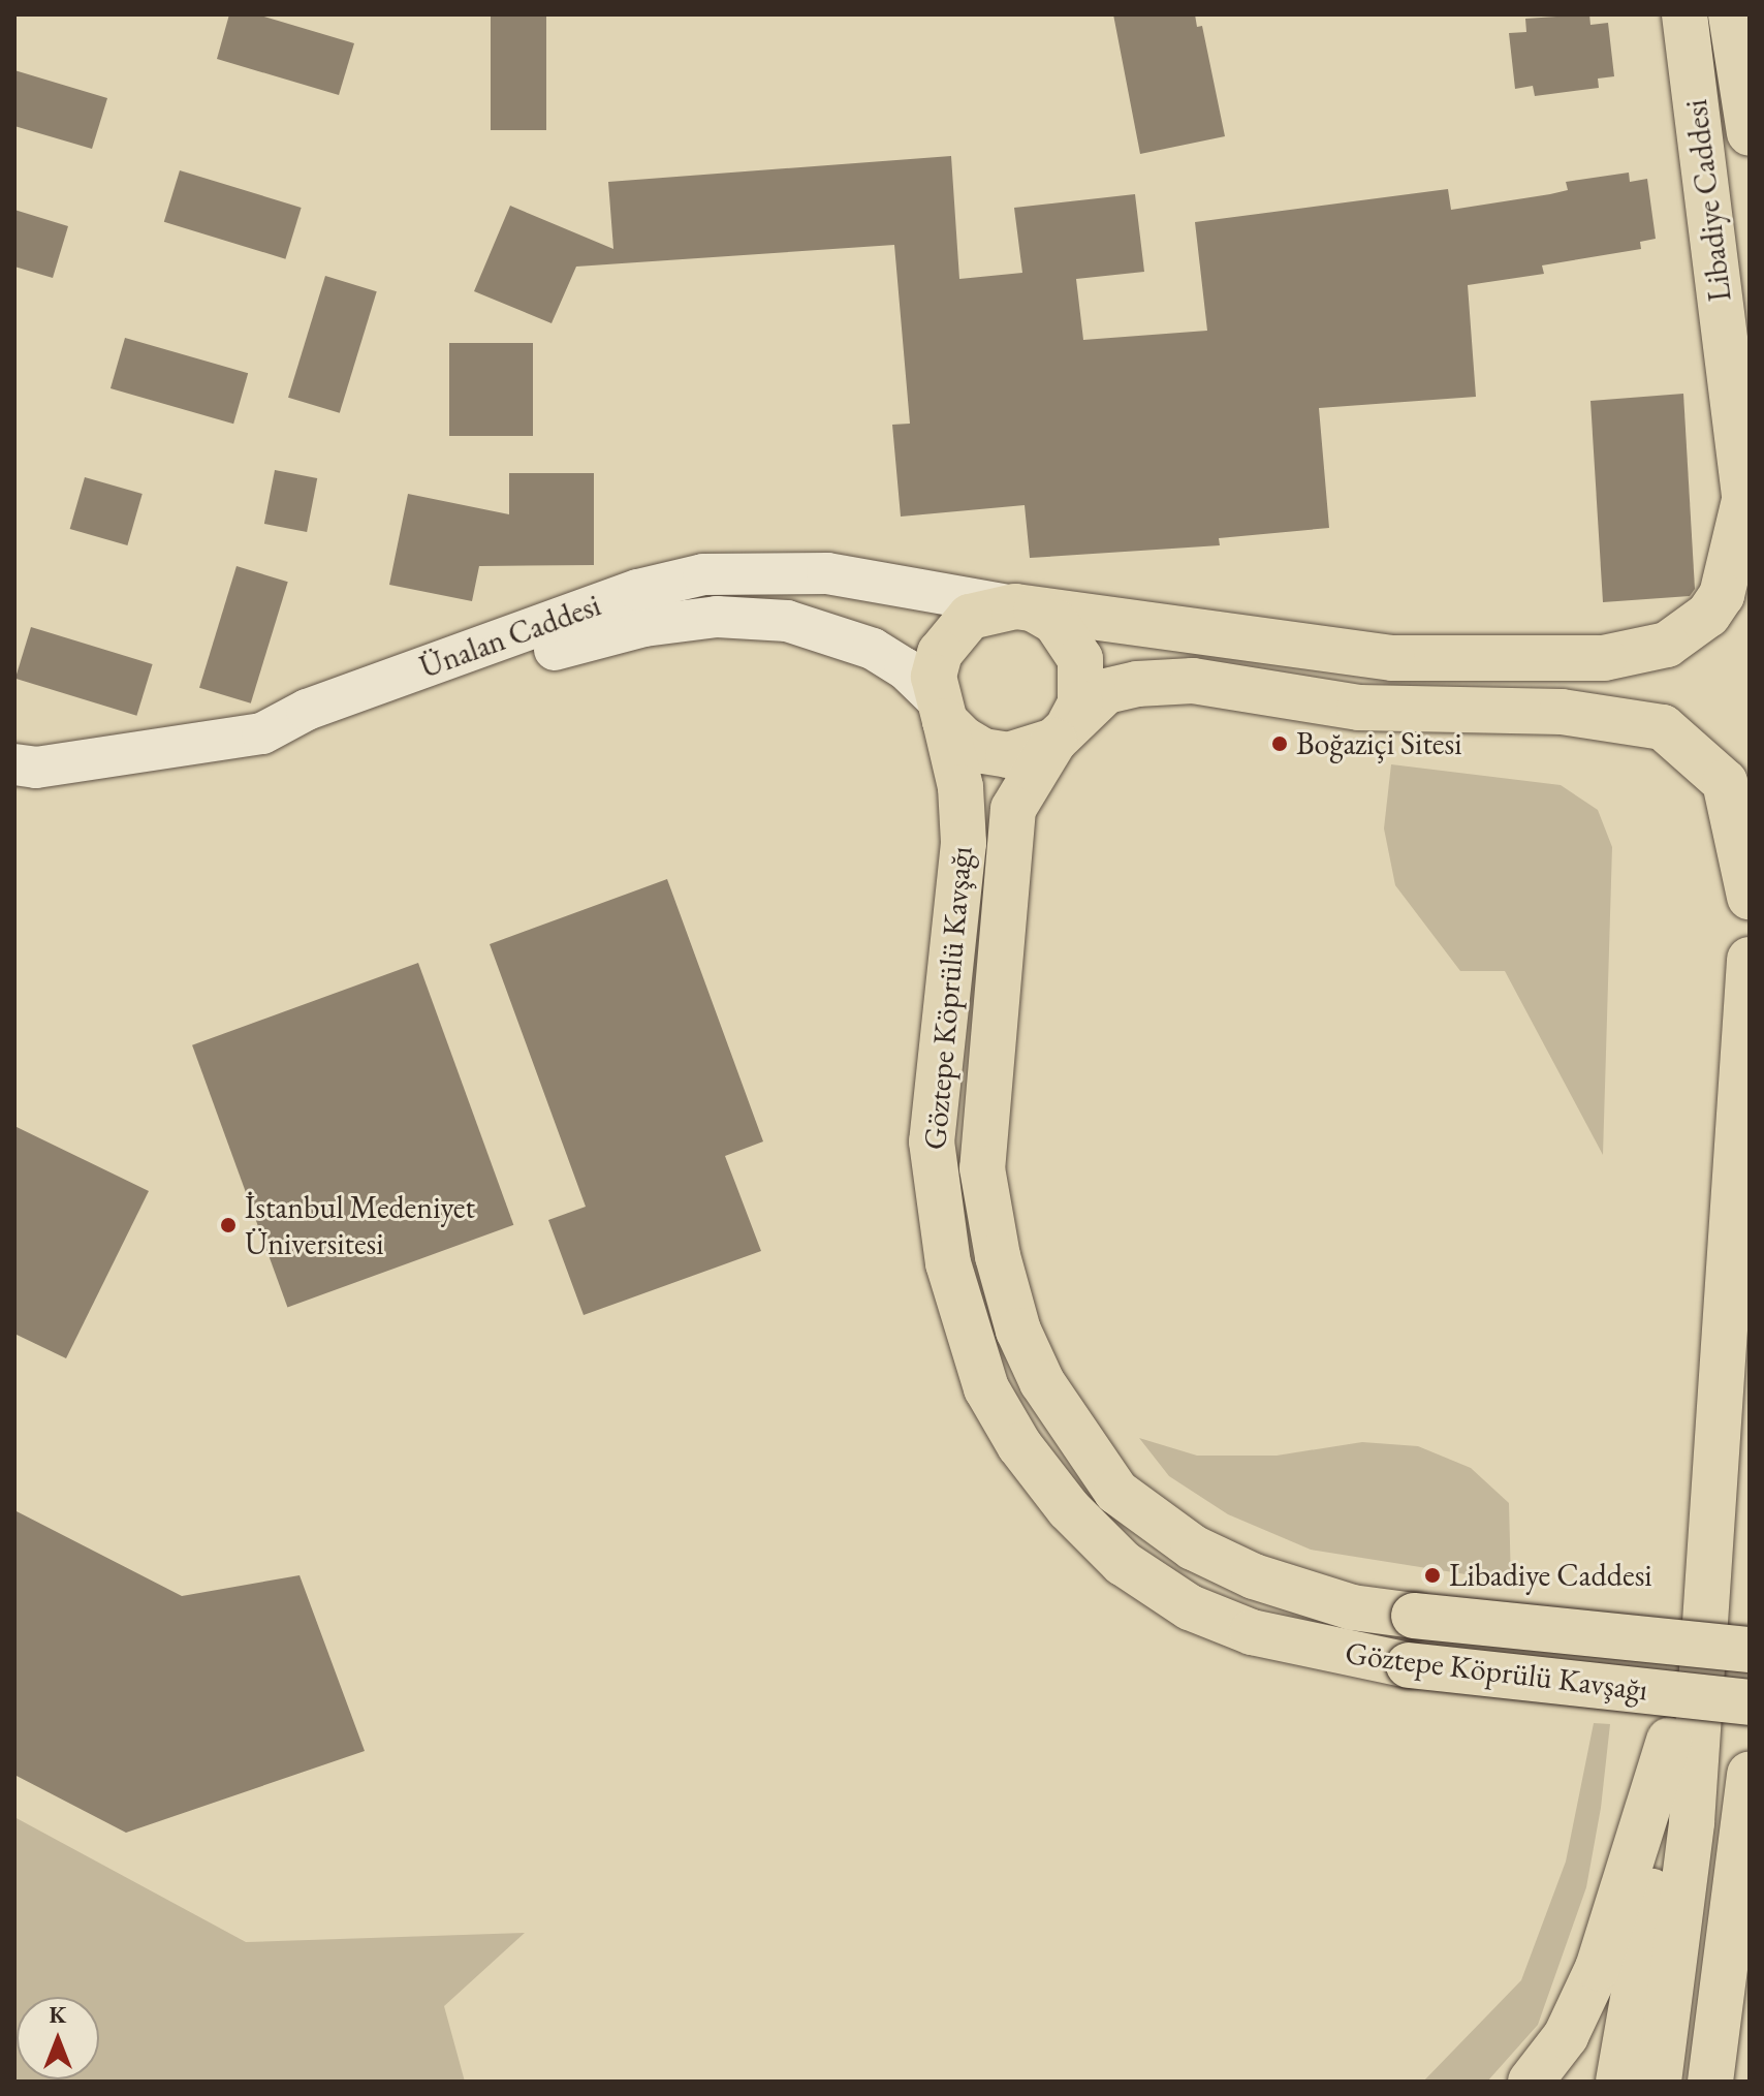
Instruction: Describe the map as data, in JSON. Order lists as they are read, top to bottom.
{
  "streets": {
    "main road": ["Libadiye Caddesi", "Göztepe Köprülü Kavşağı"],
    "street": ["Ünalan Caddesi"]
  },
  "crossings": [
    ["Ünalan Caddesi", "Göztepe Köprülü Kavşağı"]
  ],
  "places": ["Boğaziçi Sitesi", "İstanbul Medeniyet Üniversitesi", "Libadiye Caddesi"],
  "north": "top"
}
